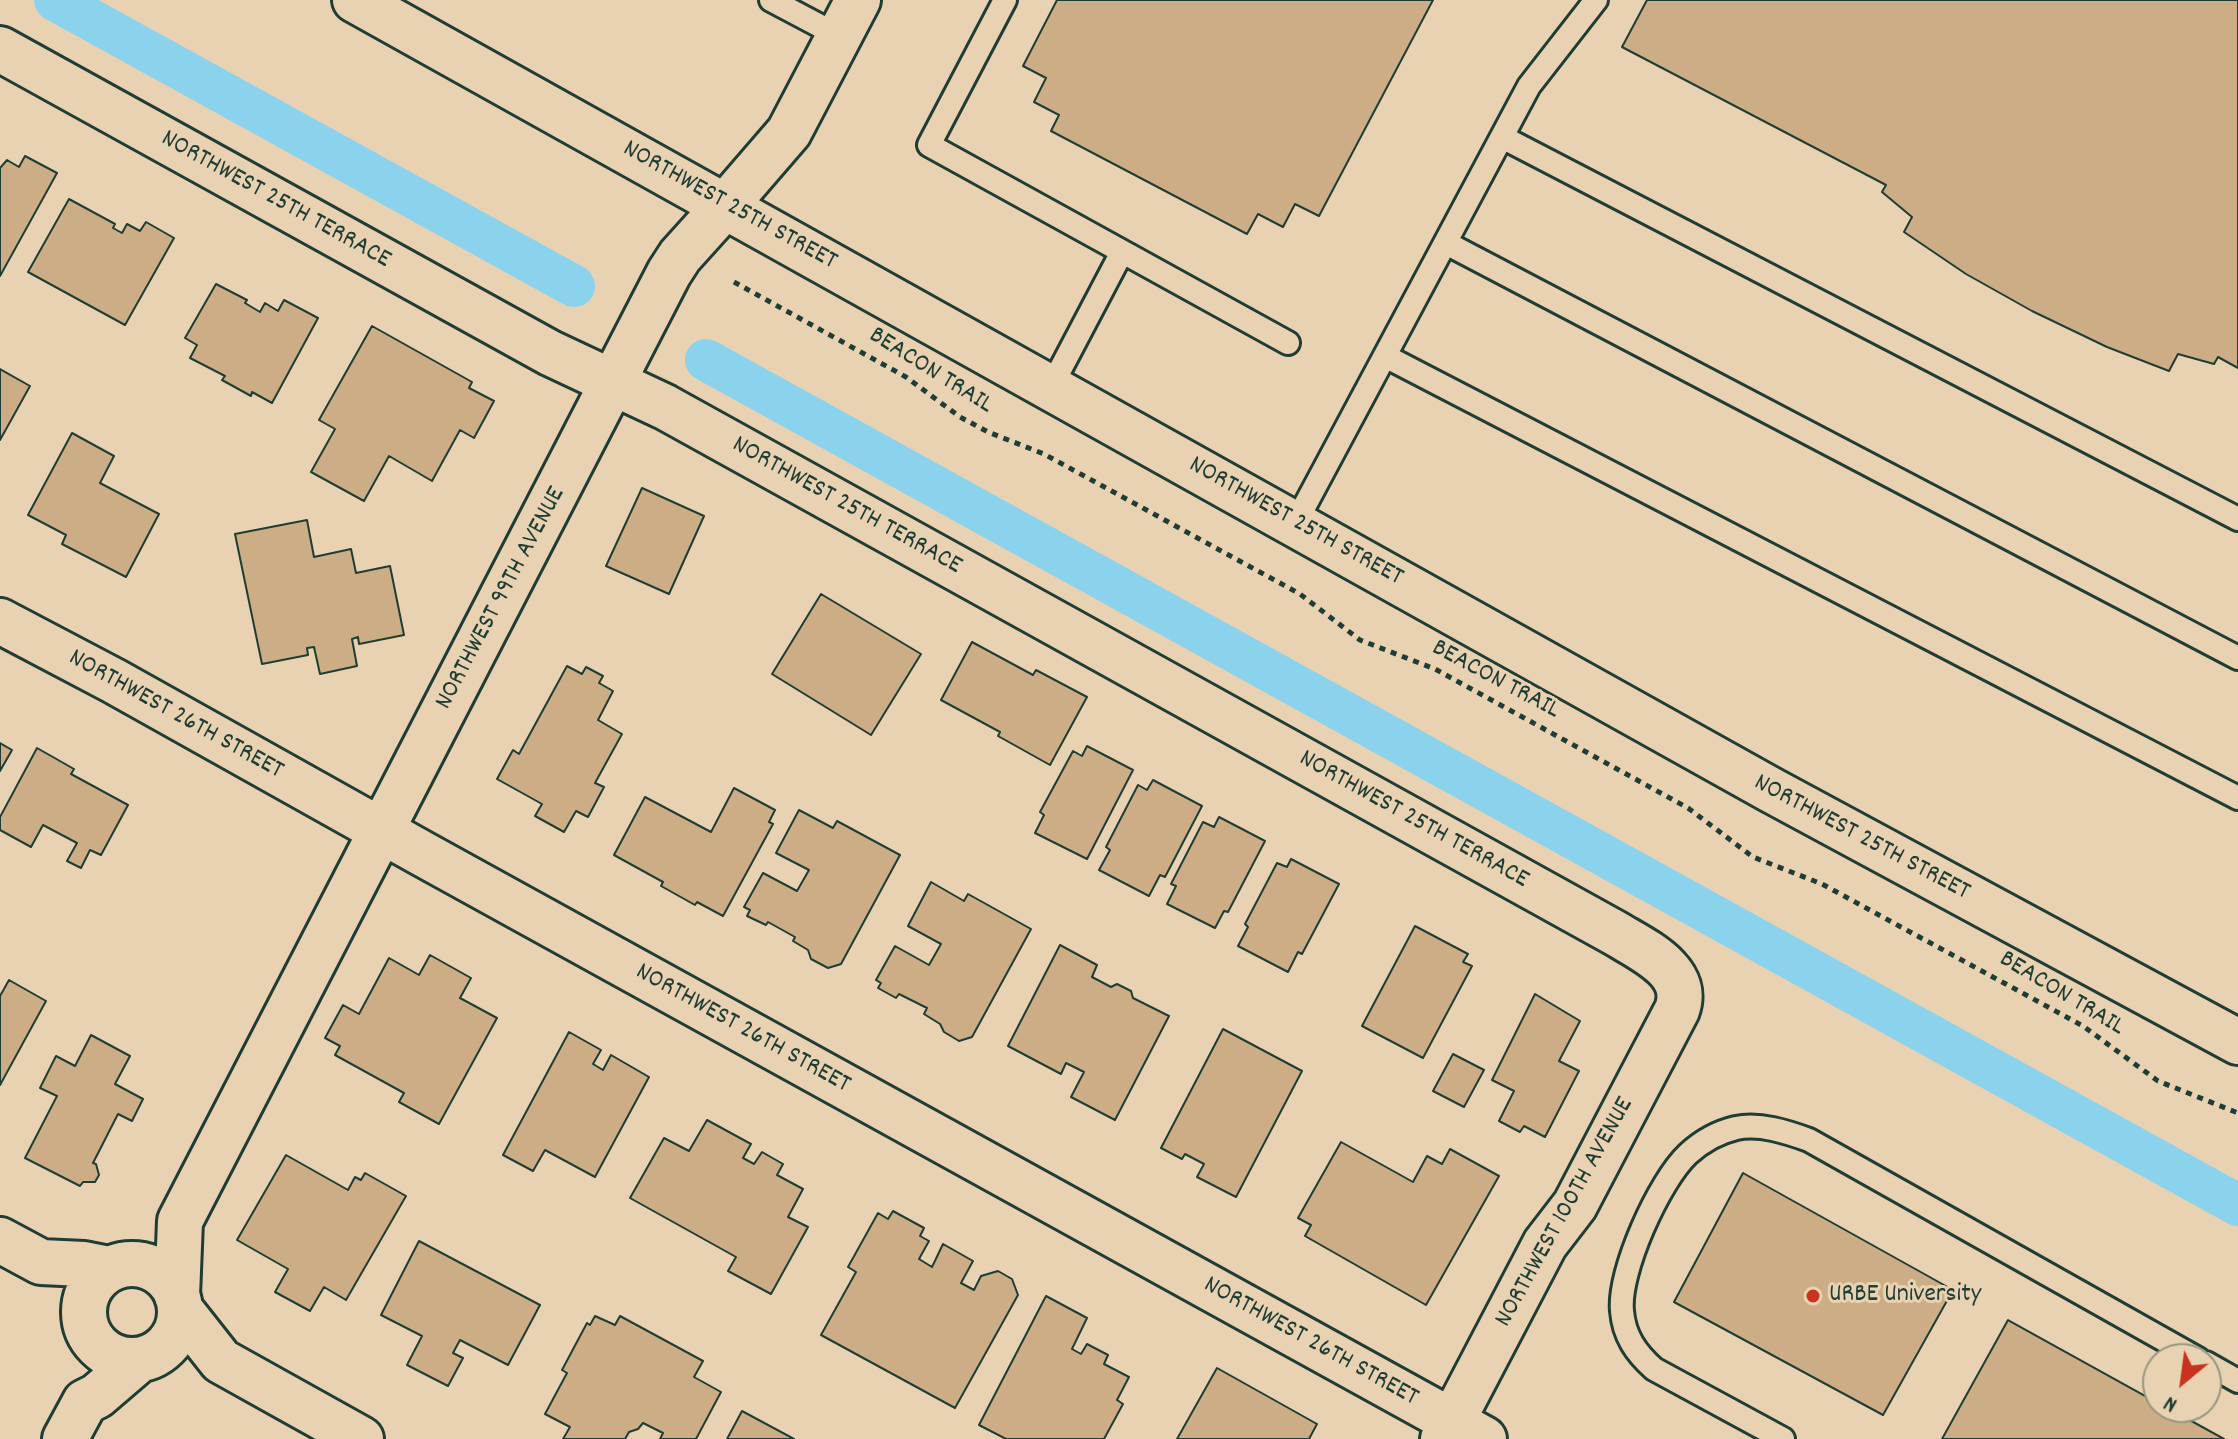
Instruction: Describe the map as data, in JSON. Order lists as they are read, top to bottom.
{
  "streets": {
    "street": [
      "NORTHWEST 25TH TERRACE",
      "NORTHWEST 25TH STREET",
      "NORTHWEST 99TH AVENUE",
      "NORTHWEST 26TH STREET",
      "NORTHWEST 100TH AVENUE"
    ],
    "path": ["BEACON TRAIL"]
  },
  "crossings": [
    ["NORTHWEST 25TH TERRACE", "NORTHWEST 99TH AVENUE"],
    ["NORTHWEST 25TH TERRACE", "NORTHWEST 100TH AVENUE"],
    ["NORTHWEST 25TH STREET", "NORTHWEST 99TH AVENUE"],
    ["NORTHWEST 99TH AVENUE", "NORTHWEST 26TH STREET"],
    ["NORTHWEST 26TH STREET", "NORTHWEST 100TH AVENUE"]
  ],
  "places": ["URBE University"],
  "north": "bottom left"
}
